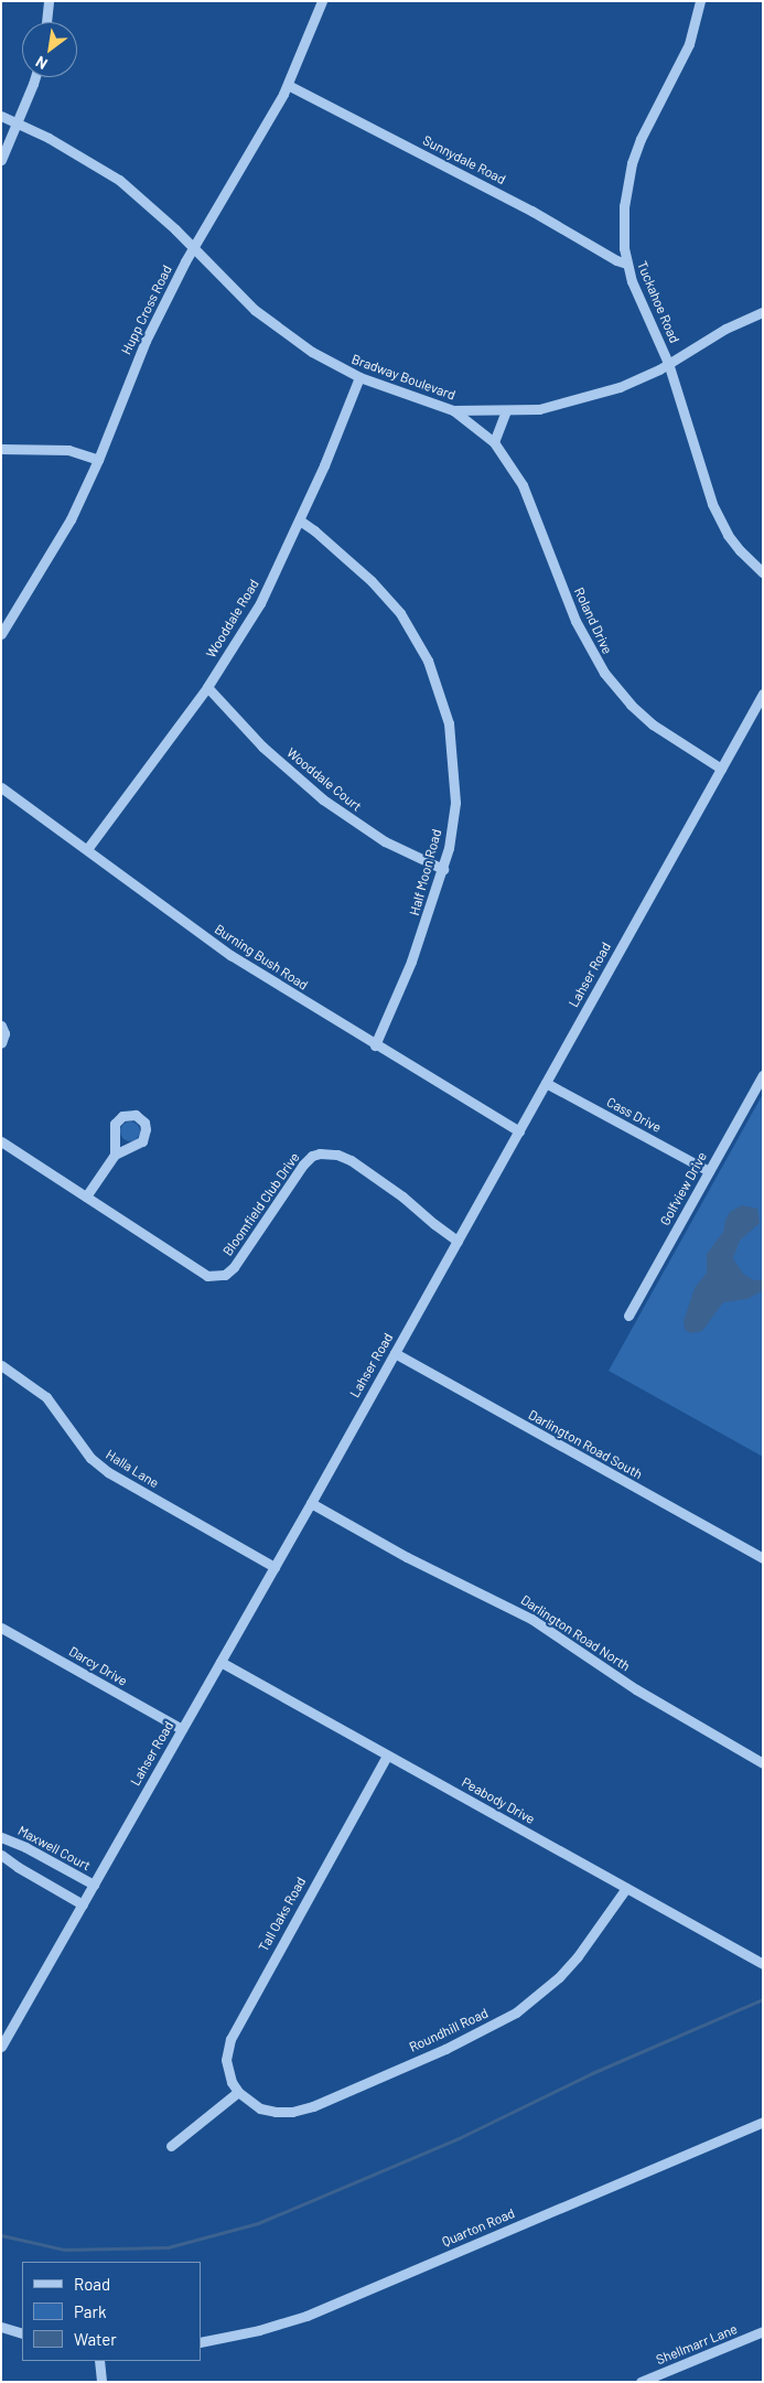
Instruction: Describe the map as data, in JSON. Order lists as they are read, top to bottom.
{
  "streets": {
    "street": [
      "Sunnydale Road",
      "Tuckahoe Road",
      "Hupp Cross Road",
      "Bradway Boulevard",
      "Wooddale Road",
      "Roland Drive",
      "Wooddale Court",
      "Half Moon Road",
      "Burning Bush Road",
      "Lahser Road",
      "Cass Drive",
      "Golfview Drive",
      "Bloomfield Club Drive",
      "Darlington Road South",
      "Halla Lane",
      "Darlington Road North",
      "Darcy Drive",
      "Peabody Drive",
      "Maxwell Court",
      "Tall Oaks Road",
      "Roundhill Road",
      "Quarton Road",
      "Shellmarr Lane"
    ]
  },
  "crossings": [
    ["Sunnydale Road", "Tuckahoe Road"],
    ["Sunnydale Road", "Hupp Cross Road"],
    ["Tuckahoe Road", "Bradway Boulevard"],
    ["Hupp Cross Road", "Bradway Boulevard"],
    ["Bradway Boulevard", "Wooddale Road"],
    ["Bradway Boulevard", "Roland Drive"],
    ["Wooddale Road", "Wooddale Court"],
    ["Wooddale Road", "Half Moon Road"],
    ["Wooddale Road", "Burning Bush Road"],
    ["Roland Drive", "Lahser Road"],
    ["Wooddale Court", "Half Moon Road"],
    ["Half Moon Road", "Burning Bush Road"],
    ["Burning Bush Road", "Lahser Road"],
    ["Lahser Road", "Cass Drive"],
    ["Lahser Road", "Bloomfield Club Drive"],
    ["Lahser Road", "Darlington Road South"],
    ["Lahser Road", "Halla Lane"],
    ["Lahser Road", "Darlington Road North"],
    ["Lahser Road", "Darcy Drive"],
    ["Lahser Road", "Peabody Drive"],
    ["Lahser Road", "Maxwell Court"],
    ["Cass Drive", "Golfview Drive"],
    ["Peabody Drive", "Tall Oaks Road"],
    ["Peabody Drive", "Roundhill Road"],
    ["Tall Oaks Road", "Roundhill Road"]
  ],
  "legend": ["Road", "Park", "Water"],
  "north": "bottom left"
}
